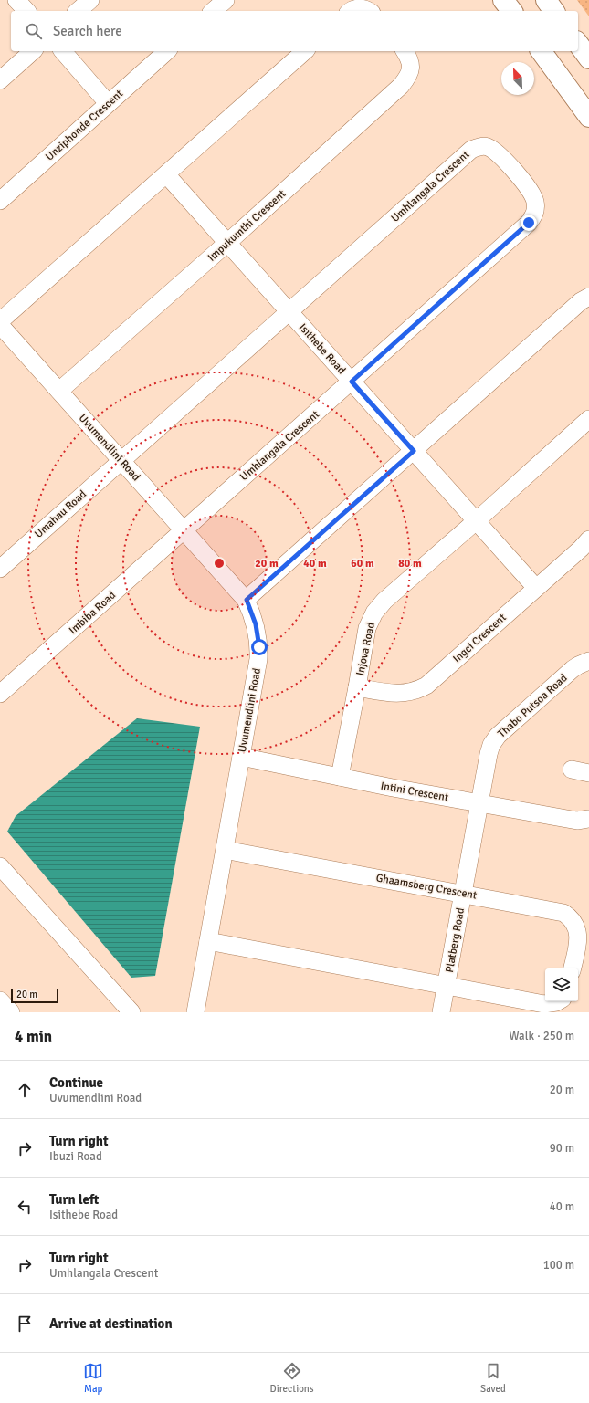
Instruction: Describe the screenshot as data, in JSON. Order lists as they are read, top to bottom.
{
  "streets": {
    "street": [
      "Unziphonde Crescent",
      "Umhlangala Crescent",
      "Impukumthi Crescent",
      "Isithebe Road",
      "Uvumendlini Road",
      "Umahau Road",
      "Imbiba Road",
      "Ingci Crescent",
      "Injova Road",
      "Thabo Putsoa Road",
      "Intini Crescent",
      "Ghaamsberg Crescent",
      "Platberg Road"
    ]
  },
  "crossings": [
    ["Umhlangala Crescent", "Isithebe Road"],
    ["Umhlangala Crescent", "Uvumendlini Road"],
    ["Umhlangala Crescent", "Umahau Road"],
    ["Umhlangala Crescent", "Imbiba Road"],
    ["Impukumthi Crescent", "Isithebe Road"],
    ["Impukumthi Crescent", "Uvumendlini Road"],
    ["Isithebe Road", "Ingci Crescent"],
    ["Isithebe Road", "Injova Road"],
    ["Uvumendlini Road", "Umahau Road"],
    ["Uvumendlini Road", "Imbiba Road"],
    ["Uvumendlini Road", "Intini Crescent"],
    ["Uvumendlini Road", "Ghaamsberg Crescent"],
    ["Ingci Crescent", "Injova Road"],
    ["Injova Road", "Intini Crescent"],
    ["Thabo Putsoa Road", "Intini Crescent"],
    ["Thabo Putsoa Road", "Platberg Road"],
    ["Intini Crescent", "Platberg Road"],
    ["Ghaamsberg Crescent", "Platberg Road"]
  ],
  "scale_bar": "20 m",
  "north": "top left",
  "page": {
    "search": "Search here",
    "scale": "20 m",
    "heading": ["4 min", "Walk · 250 m"],
    "list": [
      ["Continue", "Uvumendlini Road", "20 m"],
      ["Turn right", "Ibuzi Road", "90 m"],
      ["Turn left", "Isithebe Road", "40 m"],
      ["Turn right", "Umhlangala Crescent", "100 m"],
      "Arrive at destination"
    ],
    "nav": ["Map", "Directions", "Saved"]
  },
  "rings": [
    "20 m",
    "40 m",
    "60 m",
    "80 m"
  ]
}
